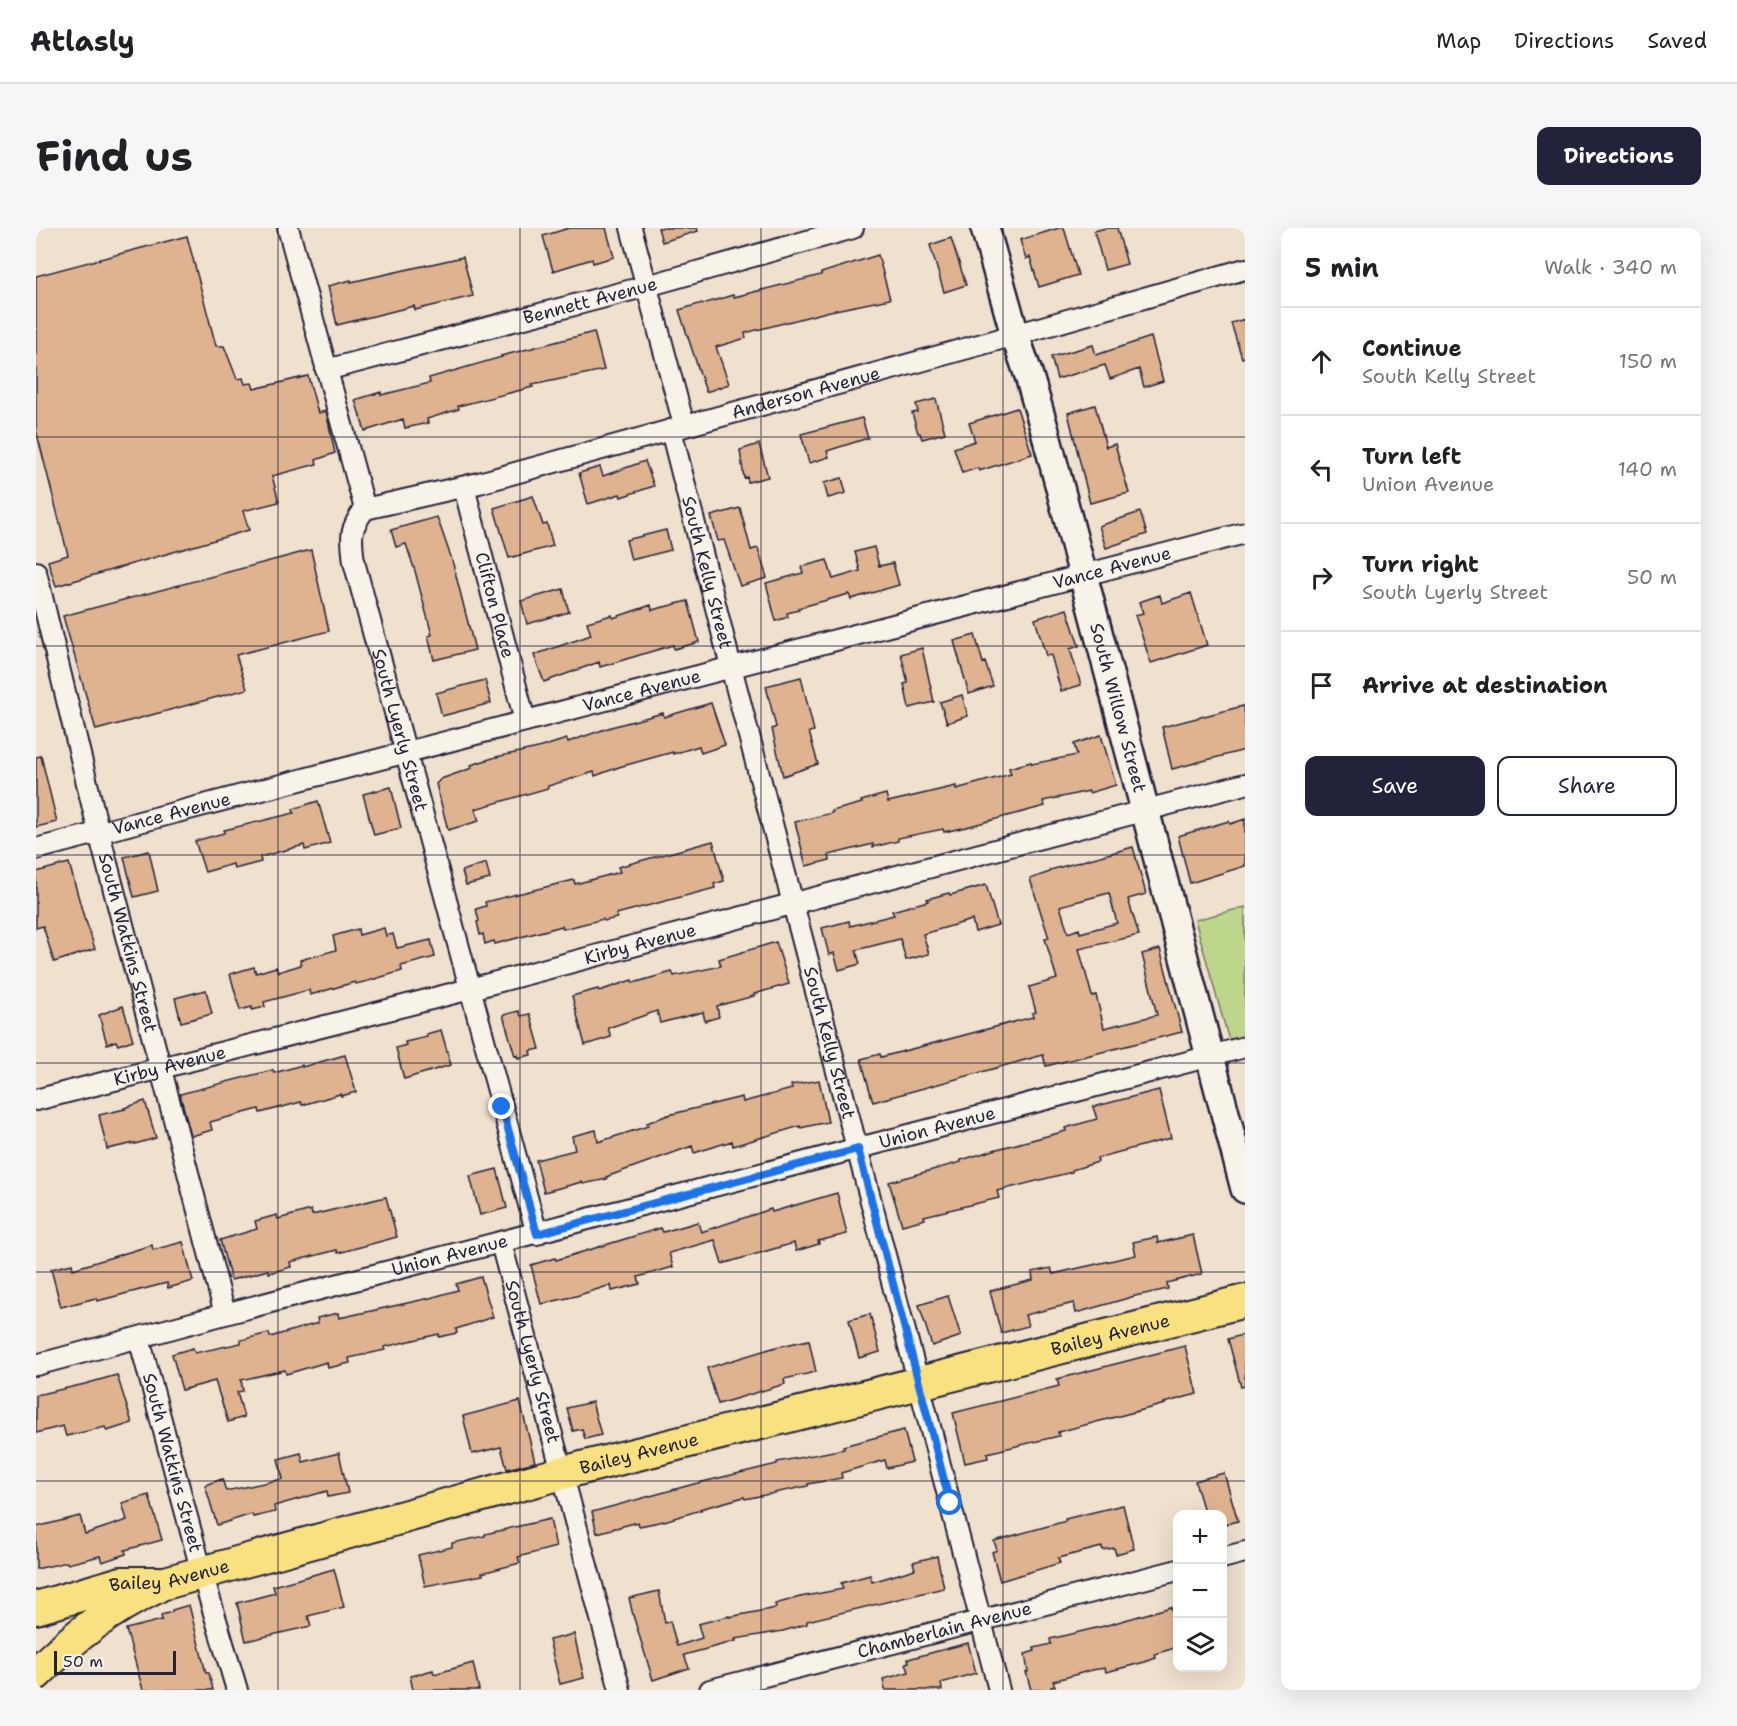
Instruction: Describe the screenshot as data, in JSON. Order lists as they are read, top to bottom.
{
  "streets": {
    "main road": ["South Willow Street", "Bailey Avenue"],
    "street": [
      "Bennett Avenue",
      "Anderson Avenue",
      "Vance Avenue",
      "South Kelly Street",
      "Clifton Place",
      "South Lyerly Street",
      "South Watkins Street",
      "Kirby Avenue",
      "Union Avenue",
      "Chamberlain Avenue"
    ]
  },
  "crossings": [
    ["Bennett Avenue", "South Kelly Street"],
    ["Anderson Avenue", "South Kelly Street"],
    ["Anderson Avenue", "Clifton Place"],
    ["Anderson Avenue", "South Willow Street"],
    ["Anderson Avenue", "South Lyerly Street"],
    ["Vance Avenue", "South Kelly Street"],
    ["Vance Avenue", "Clifton Place"],
    ["Vance Avenue", "South Willow Street"],
    ["Vance Avenue", "South Lyerly Street"],
    ["Vance Avenue", "South Watkins Street"],
    ["South Kelly Street", "Kirby Avenue"],
    ["South Kelly Street", "Union Avenue"],
    ["South Kelly Street", "Bailey Avenue"],
    ["South Kelly Street", "Chamberlain Avenue"],
    ["South Willow Street", "Kirby Avenue"],
    ["South Willow Street", "Union Avenue"],
    ["South Lyerly Street", "Kirby Avenue"],
    ["South Lyerly Street", "Union Avenue"],
    ["South Lyerly Street", "Bailey Avenue"],
    ["South Watkins Street", "Kirby Avenue"],
    ["South Watkins Street", "Union Avenue"],
    ["South Watkins Street", "Bailey Avenue"]
  ],
  "scale_bar": "50 m",
  "page": {
    "header": "Atlasly",
    "nav": ["Map", "Directions", "Saved"],
    "buttons": [
      "Directions",
      ["Save", "Share"]
    ],
    "title": "Find us",
    "heading": ["5 min", "Walk · 340 m"],
    "list": [
      ["Continue", "South Kelly Street", "150 m"],
      ["Turn left", "Union Avenue", "140 m"],
      ["Turn right", "South Lyerly Street", "50 m"],
      "Arrive at destination"
    ],
    "map_buttons": ["+", "−"],
    "scale": "50 m"
  }
}
